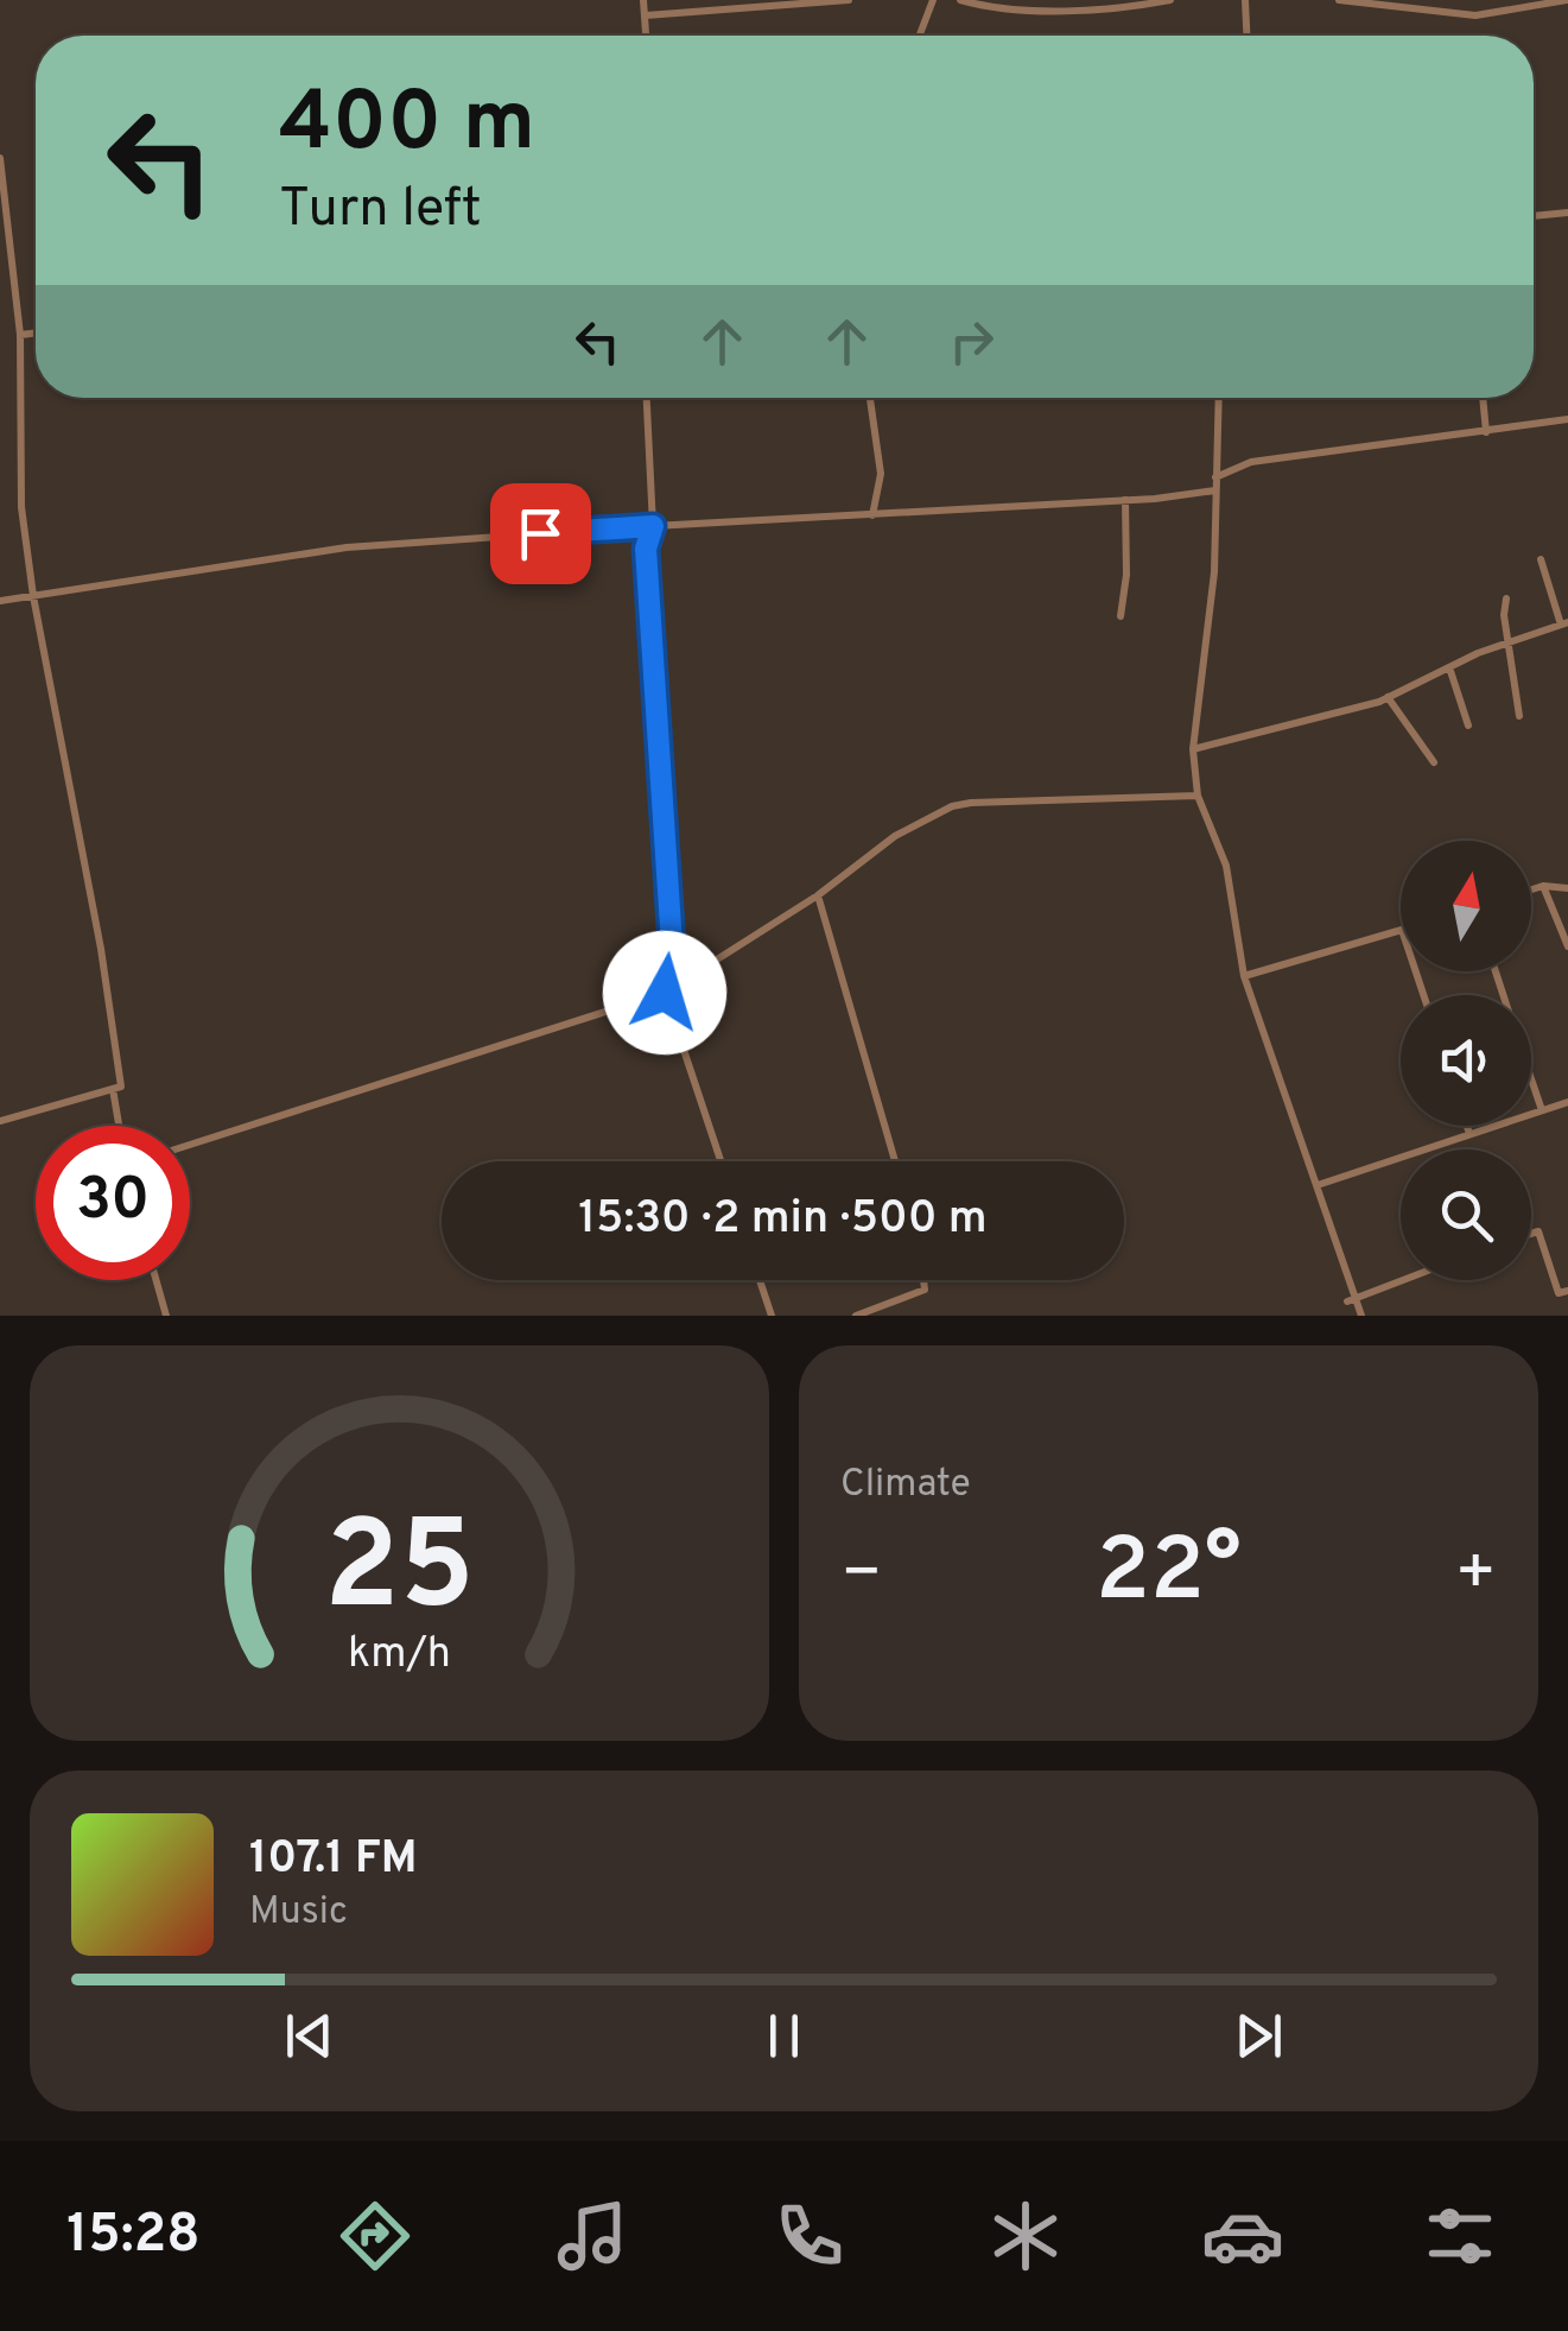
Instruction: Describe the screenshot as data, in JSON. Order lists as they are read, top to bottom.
{
  "north": "top",
  "page": {
    "turn": ["400 m", "Turn left"],
    "limit": "30",
    "trip": "15:30 · 2 min · 500 m",
    "tile": "Climate",
    "heat": ["−", "22°", "+"],
    "song": ["107.1 FM", "Music"],
    "tabs": "15:28",
    "gauge": ["25", "km/h"]
  }
}
